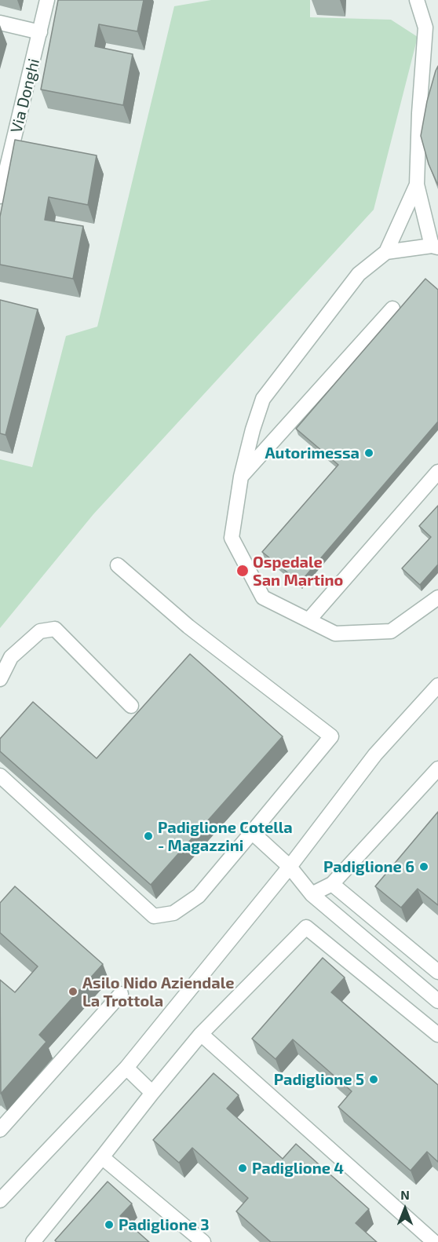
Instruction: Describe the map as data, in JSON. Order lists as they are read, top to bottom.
{
  "streets": {
    "street": ["Via Donghi"]
  },
  "places": [
    "Autorimessa",
    "Ospedale San Martino",
    "Padiglione Cotella - Magazzini",
    "Padiglione 6",
    "Asilo Nido Aziendale La Trottola",
    "Padiglione 5",
    "Padiglione 4",
    "Padiglione 3"
  ],
  "north": "top"
}
